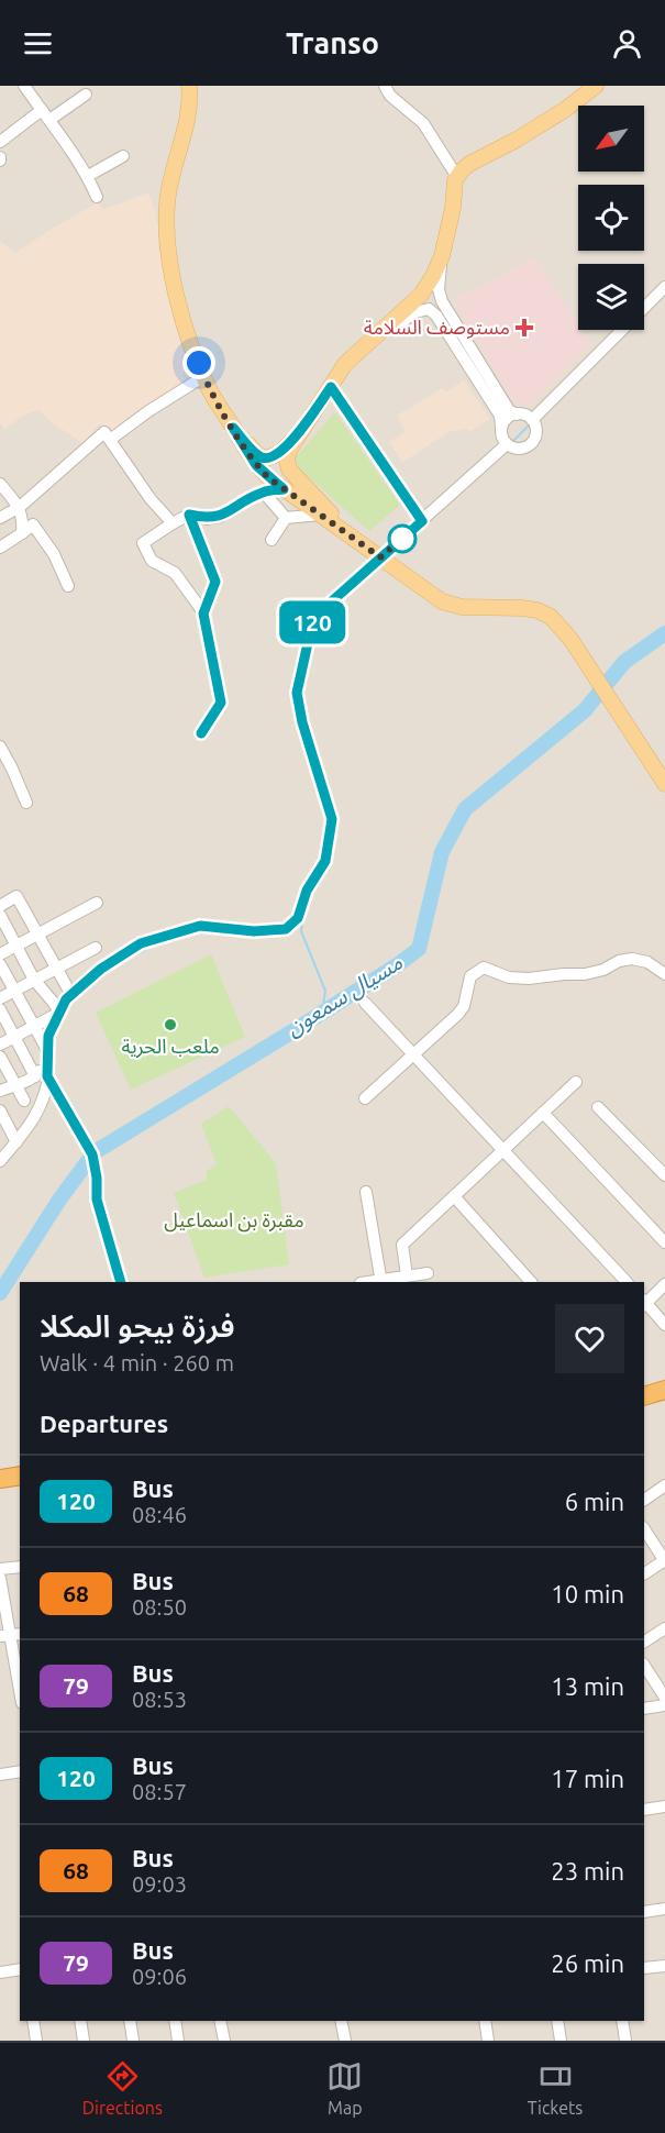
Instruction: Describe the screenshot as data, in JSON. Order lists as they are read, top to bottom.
{
  "water": ["مسيال سمعون"],
  "parks": ["مقبرة بن اسماعيل"],
  "places": {
    "health": ["مستوصف السلامة"],
    "other": ["ملعب الحرية"]
  },
  "lines": ["bus line 120"],
  "north": "bottom left",
  "page": {
    "header": "Transo",
    "on_map": "120",
    "heading": [
      ["فرزة بيجو المكلا", "Walk · 4 min · 260 m"],
      "Departures"
    ],
    "list": [
      {
        "mark": "120",
        "name": "Bus",
        "note": "08:46",
        "value": "6 min"
      },
      {
        "mark": "68",
        "name": "Bus",
        "note": "08:50",
        "value": "10 min"
      },
      {
        "mark": "79",
        "name": "Bus",
        "note": "08:53",
        "value": "13 min"
      },
      {
        "mark": "120",
        "name": "Bus",
        "note": "08:57",
        "value": "17 min"
      },
      {
        "mark": "68",
        "name": "Bus",
        "note": "09:03",
        "value": "23 min"
      },
      {
        "mark": "79",
        "name": "Bus",
        "note": "09:06",
        "value": "26 min"
      }
    ],
    "tabs": ["Directions", "Map", "Tickets"]
  }
}
